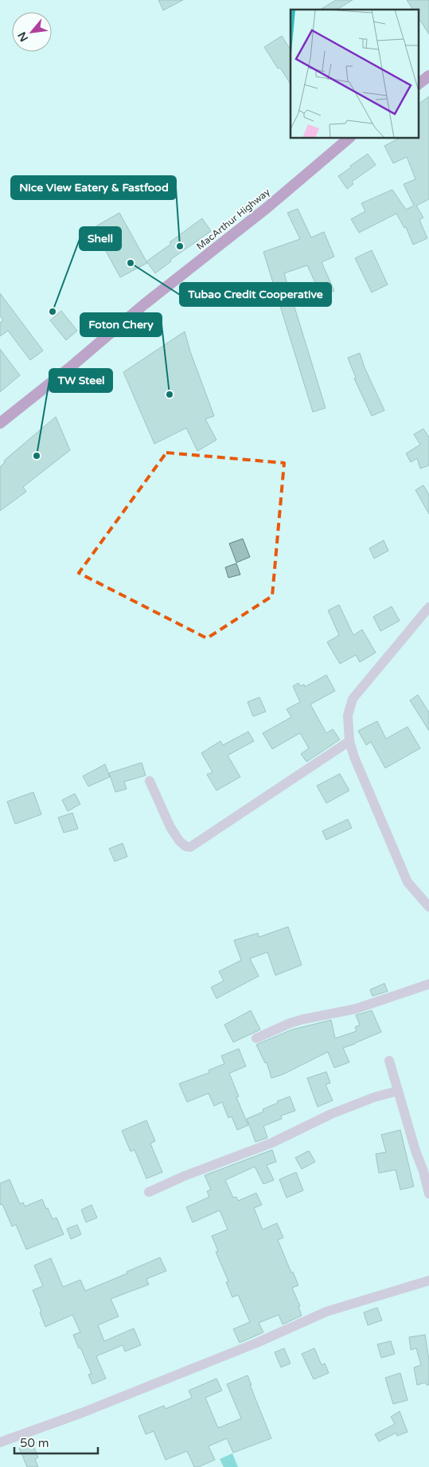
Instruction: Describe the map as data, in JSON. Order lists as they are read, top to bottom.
{
  "streets": {
    "highway": ["MacArthur Highway"]
  },
  "places": [
    "Nice View Eatery & Fastfood",
    "Tubao Credit Cooperative",
    "Shell",
    "Foton Chery",
    "TW Steel"
  ],
  "scale_bar": "50 m",
  "north": "bottom left"
}
